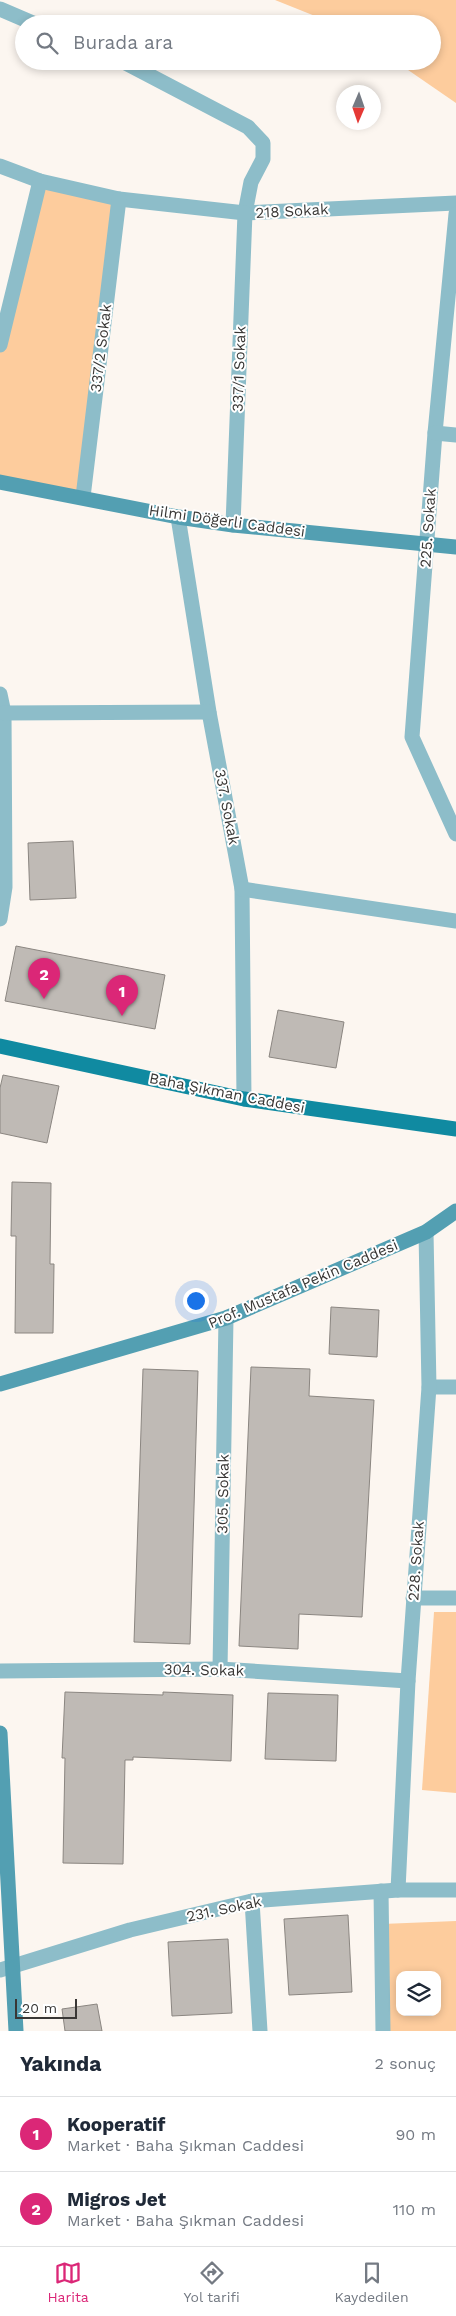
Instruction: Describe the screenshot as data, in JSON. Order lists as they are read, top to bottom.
{
  "streets": {
    "main road": ["Baha Şıkman Caddesi"],
    "street": [
      "218 Sokak",
      "337/2 Sokak",
      "337/1 Sokak",
      "Hilmi Döğerli Caddesi",
      "225. Sokak",
      "337. Sokak",
      "Prof. Mustafa Pekin Caddesi",
      "305. Sokak",
      "228. Sokak",
      "304. Sokak",
      "231. Sokak"
    ]
  },
  "crossings": [
    ["218 Sokak", "337/1 Sokak"],
    ["337/2 Sokak", "Hilmi Döğerli Caddesi"],
    ["337/1 Sokak", "Hilmi Döğerli Caddesi"],
    ["Hilmi Döğerli Caddesi", "225. Sokak"],
    ["Hilmi Döğerli Caddesi", "337. Sokak"],
    ["337. Sokak", "Baha Şıkman Caddesi"],
    ["Prof. Mustafa Pekin Caddesi", "305. Sokak"],
    ["Prof. Mustafa Pekin Caddesi", "228. Sokak"],
    ["305. Sokak", "304. Sokak"],
    ["228. Sokak", "304. Sokak"],
    ["228. Sokak", "231. Sokak"]
  ],
  "scale_bar": "20 m",
  "north": "bottom",
  "page": {
    "search": "Burada ara",
    "pins": ["2", "1"],
    "scale": "20 m",
    "heading": ["Yakında", "2 sonuç"],
    "list": [
      {
        "mark": "1",
        "name": "Kooperatif",
        "note": "Market · Baha Şıkman Caddesi",
        "value": "90 m"
      },
      {
        "mark": "2",
        "name": "Migros Jet",
        "note": "Market · Baha Şıkman Caddesi",
        "value": "110 m"
      }
    ],
    "nav": ["Harita", "Yol tarifi", "Kaydedilen"]
  }
}
